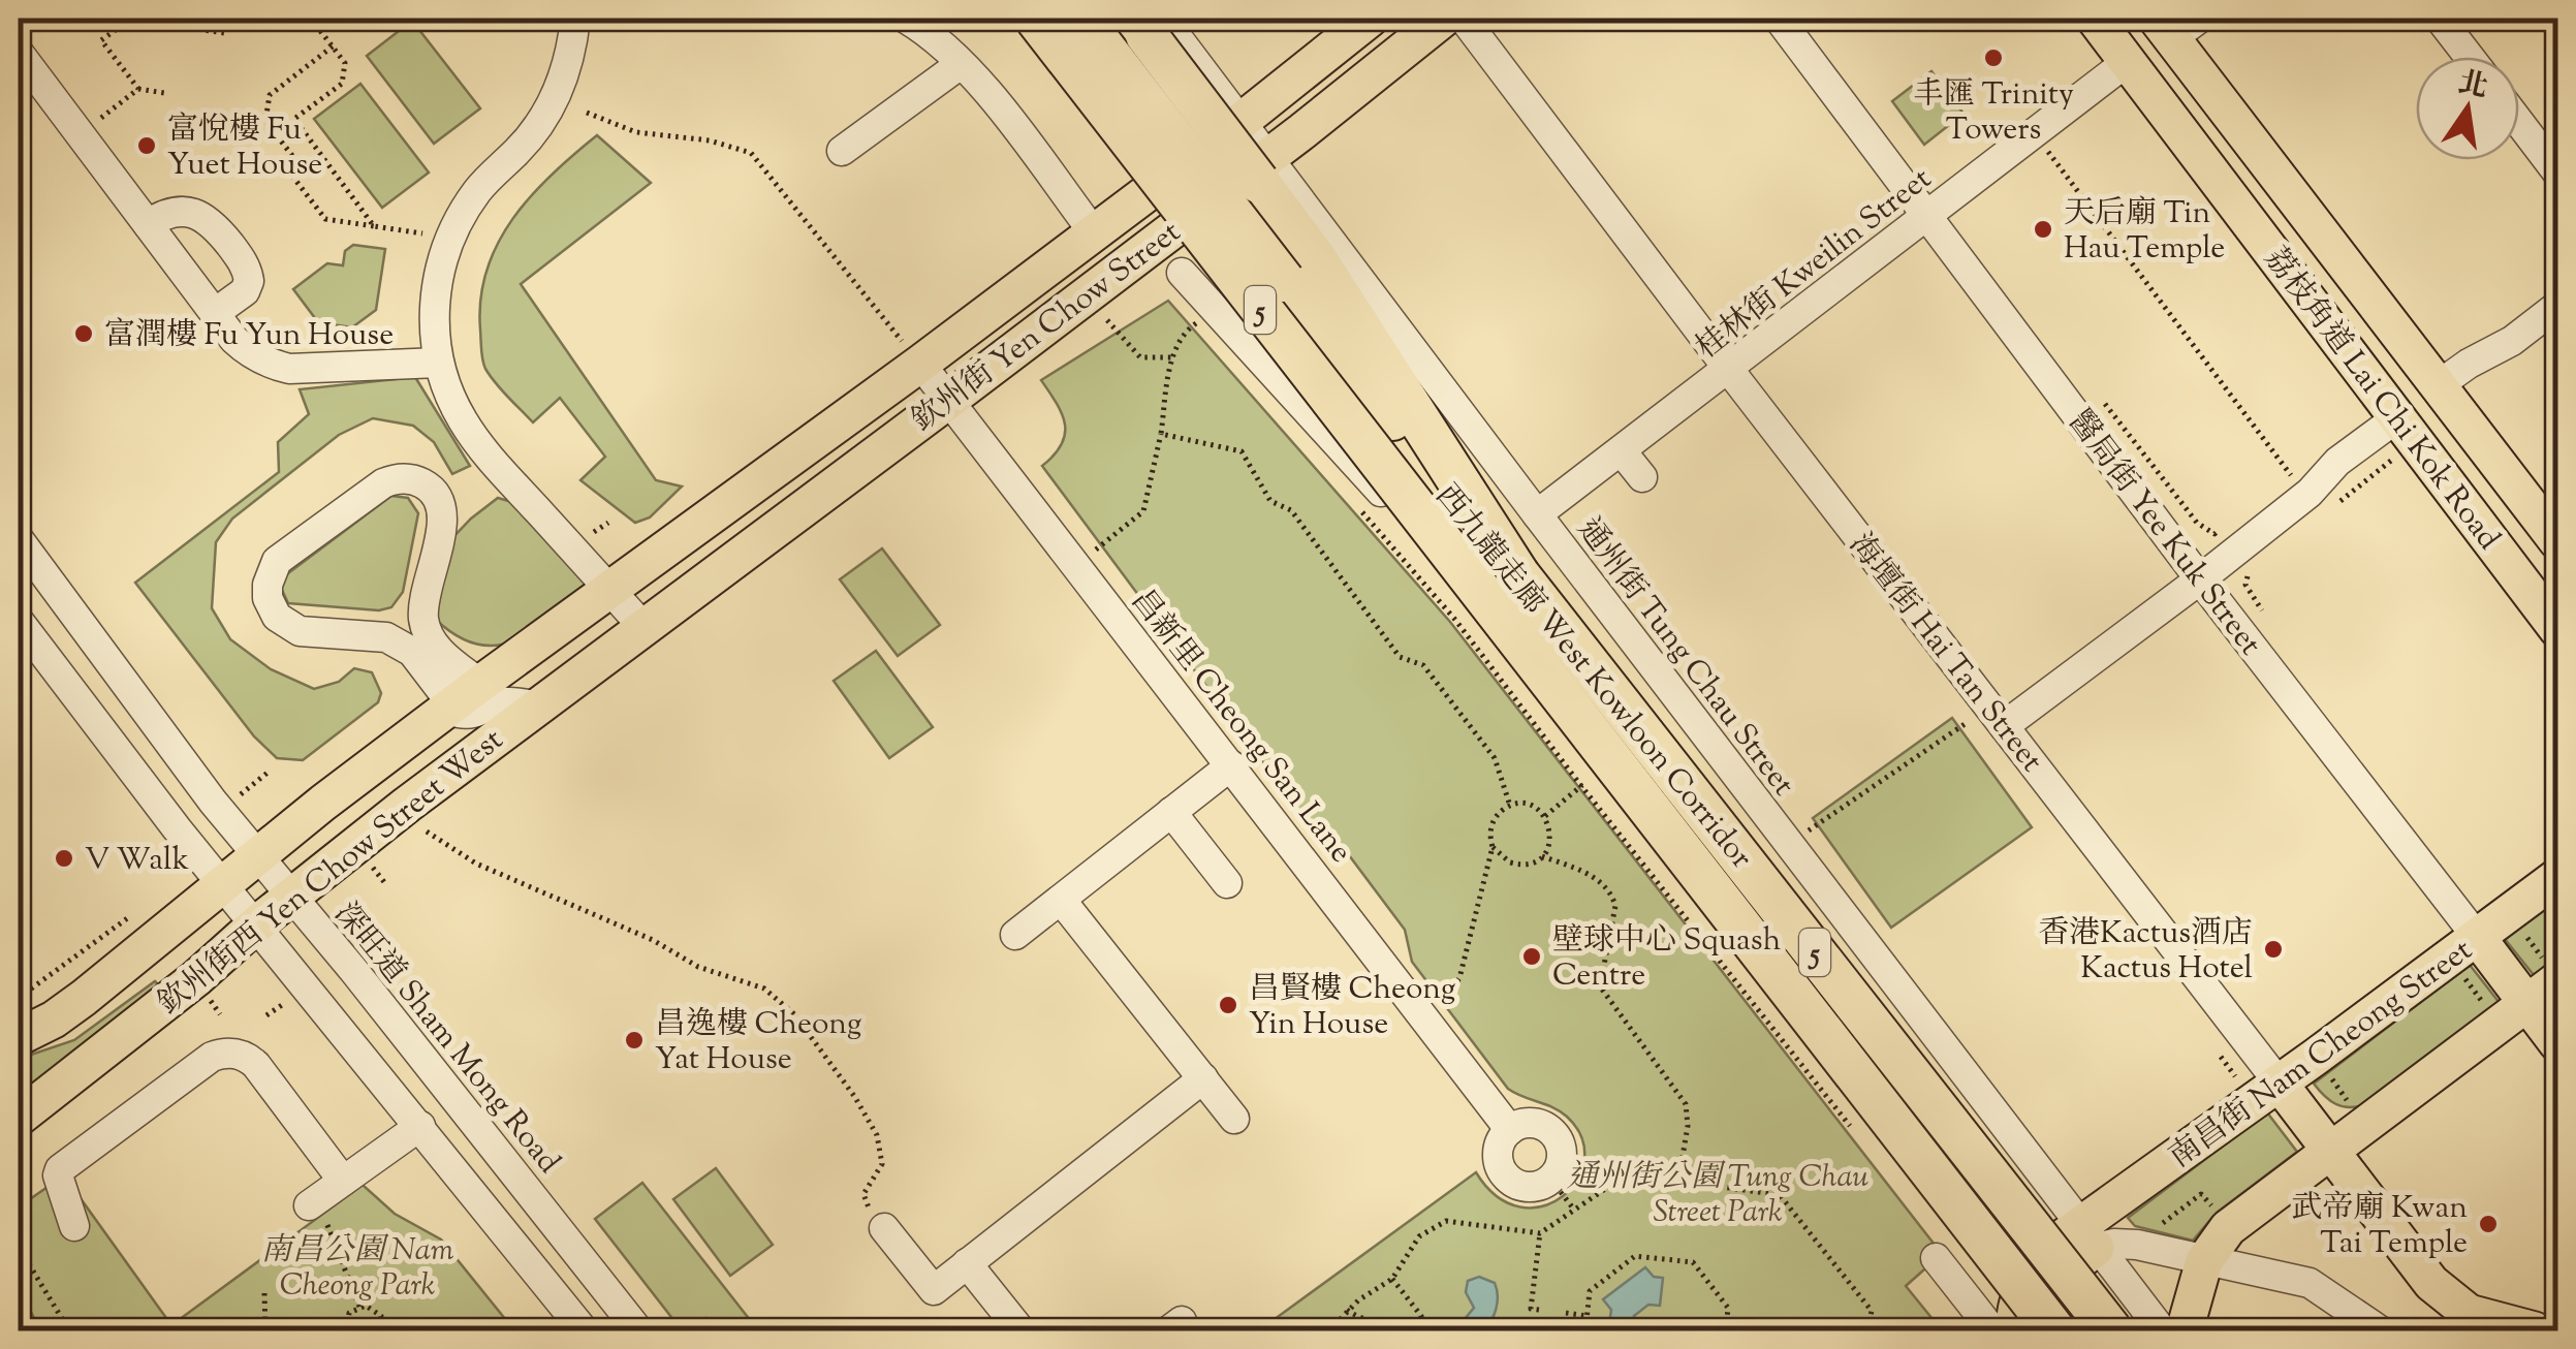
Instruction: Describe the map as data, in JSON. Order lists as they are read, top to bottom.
{
  "streets": {
    "highway": ["5", "西九龍走廊 West Kowloon Corridor"],
    "main road": [
      "欽州街 Yen Chow Street",
      "荔枝角道 Lai Chi Kok Road",
      "醫局街 Yee Kuk Street",
      "海壇街 Hai Tan Street",
      "欽州街西 Yen Chow Street West",
      "南昌街 Nam Cheong Street"
    ],
    "street": [
      "桂林街 Kweilin Street",
      "通州街 Tung Chau Street",
      "昌新里 Cheong San Lane",
      "深旺道 Sham Mong Road"
    ]
  },
  "crossings": [
    ["桂林街 Kweilin Street", "荔枝角道 Lai Chi Kok Road"],
    ["桂林街 Kweilin Street", "醫局街 Yee Kuk Street"],
    ["桂林街 Kweilin Street", "海壇街 Hai Tan Street"],
    ["桂林街 Kweilin Street", "通州街 Tung Chau Street"],
    ["欽州街 Yen Chow Street", "通州街 Tung Chau Street"],
    ["欽州街 Yen Chow Street", "昌新里 Cheong San Lane"],
    ["欽州街 Yen Chow Street", "欽州街西 Yen Chow Street West"],
    ["醫局街 Yee Kuk Street", "南昌街 Nam Cheong Street"],
    ["海壇街 Hai Tan Street", "南昌街 Nam Cheong Street"],
    ["通州街 Tung Chau Street", "南昌街 Nam Cheong Street"],
    ["欽州街西 Yen Chow Street West", "深旺道 Sham Mong Road"]
  ],
  "parks": ["通州街公園 Tung Chau Street Park", "南昌公園 Nam Cheong Park"],
  "places": [
    "丰匯 Trinity Towers",
    "富悅樓 Fu Yuet House",
    "天后廟 Tin Hau Temple",
    "富潤樓 Fu Yun House",
    "V Walk",
    "香港Kactus酒店 Kactus Hotel",
    "壁球中心 Squash Centre",
    "昌賢樓 Cheong Yin House",
    "昌逸樓 Cheong Yat House",
    "武帝廟 Kwan Tai Temple"
  ],
  "north": "top"
}
